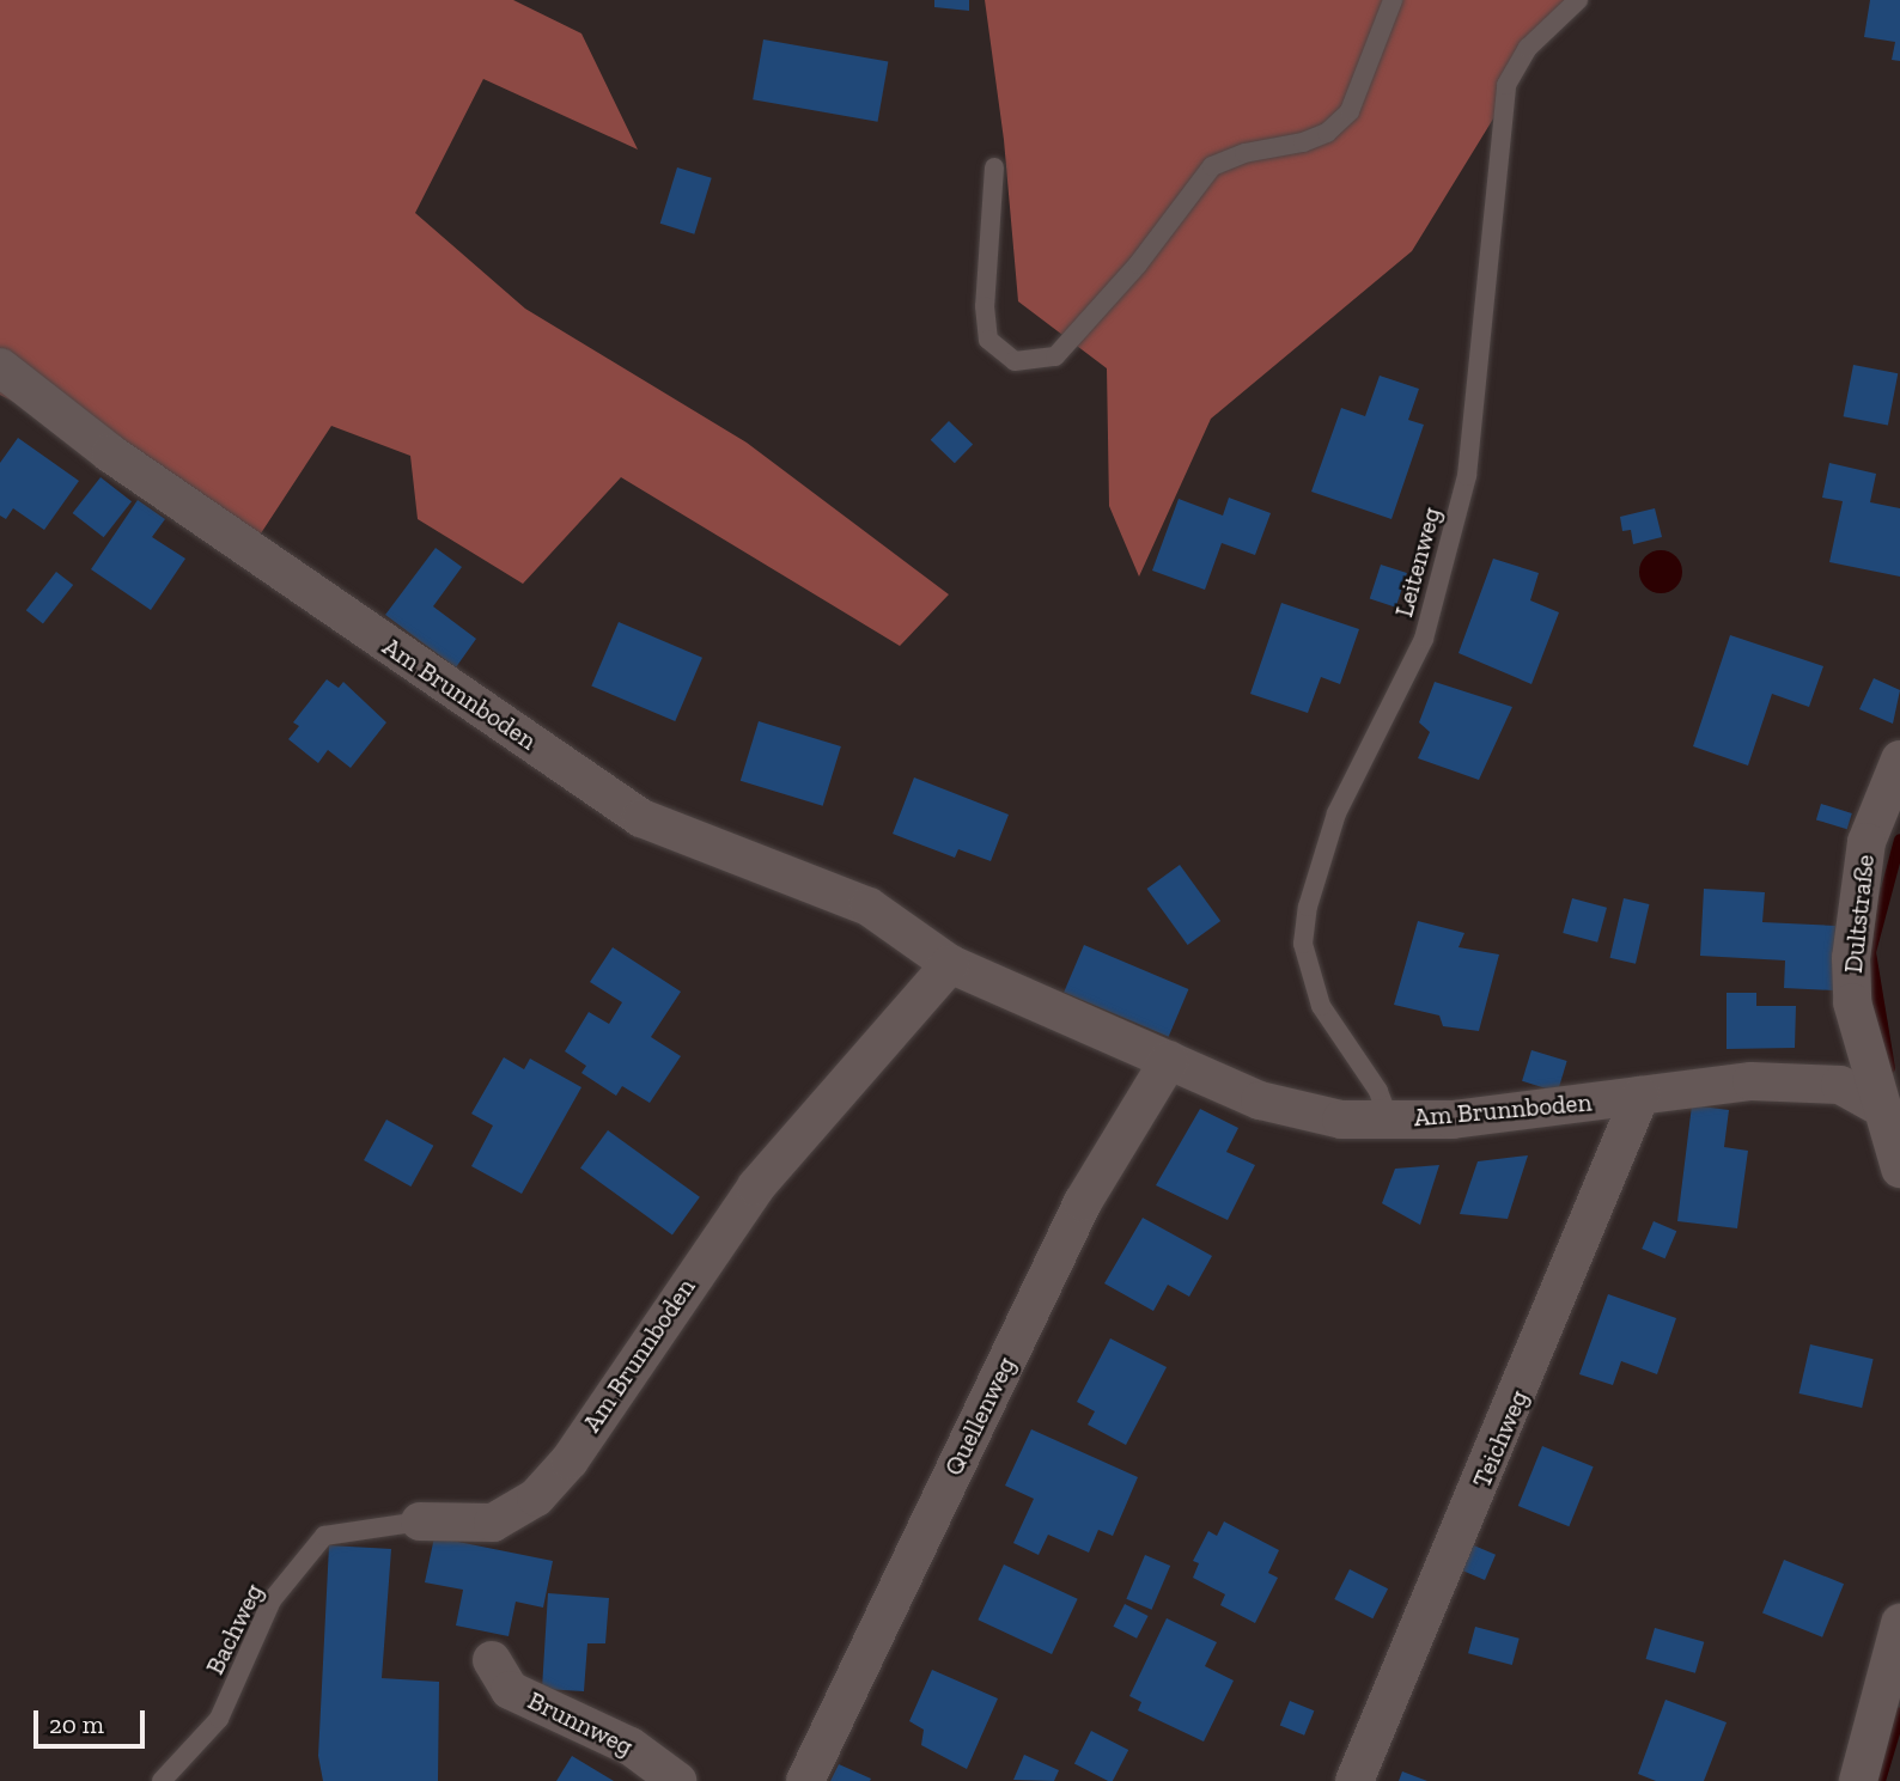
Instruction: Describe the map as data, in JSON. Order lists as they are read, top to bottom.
{
  "streets": {
    "street": [
      "Am Brunnboden",
      "Dultstraße",
      "Quellenweg",
      "Teichweg",
      "Brunnweg"
    ],
    "lane": ["Leitenweg", "Bachweg"]
  },
  "crossings": [
    ["Leitenweg", "Am Brunnboden"],
    ["Am Brunnboden", "Dultstraße"],
    ["Am Brunnboden", "Quellenweg"],
    ["Am Brunnboden", "Teichweg"],
    ["Am Brunnboden", "Bachweg"]
  ],
  "scale_bar": "20 m"
}
